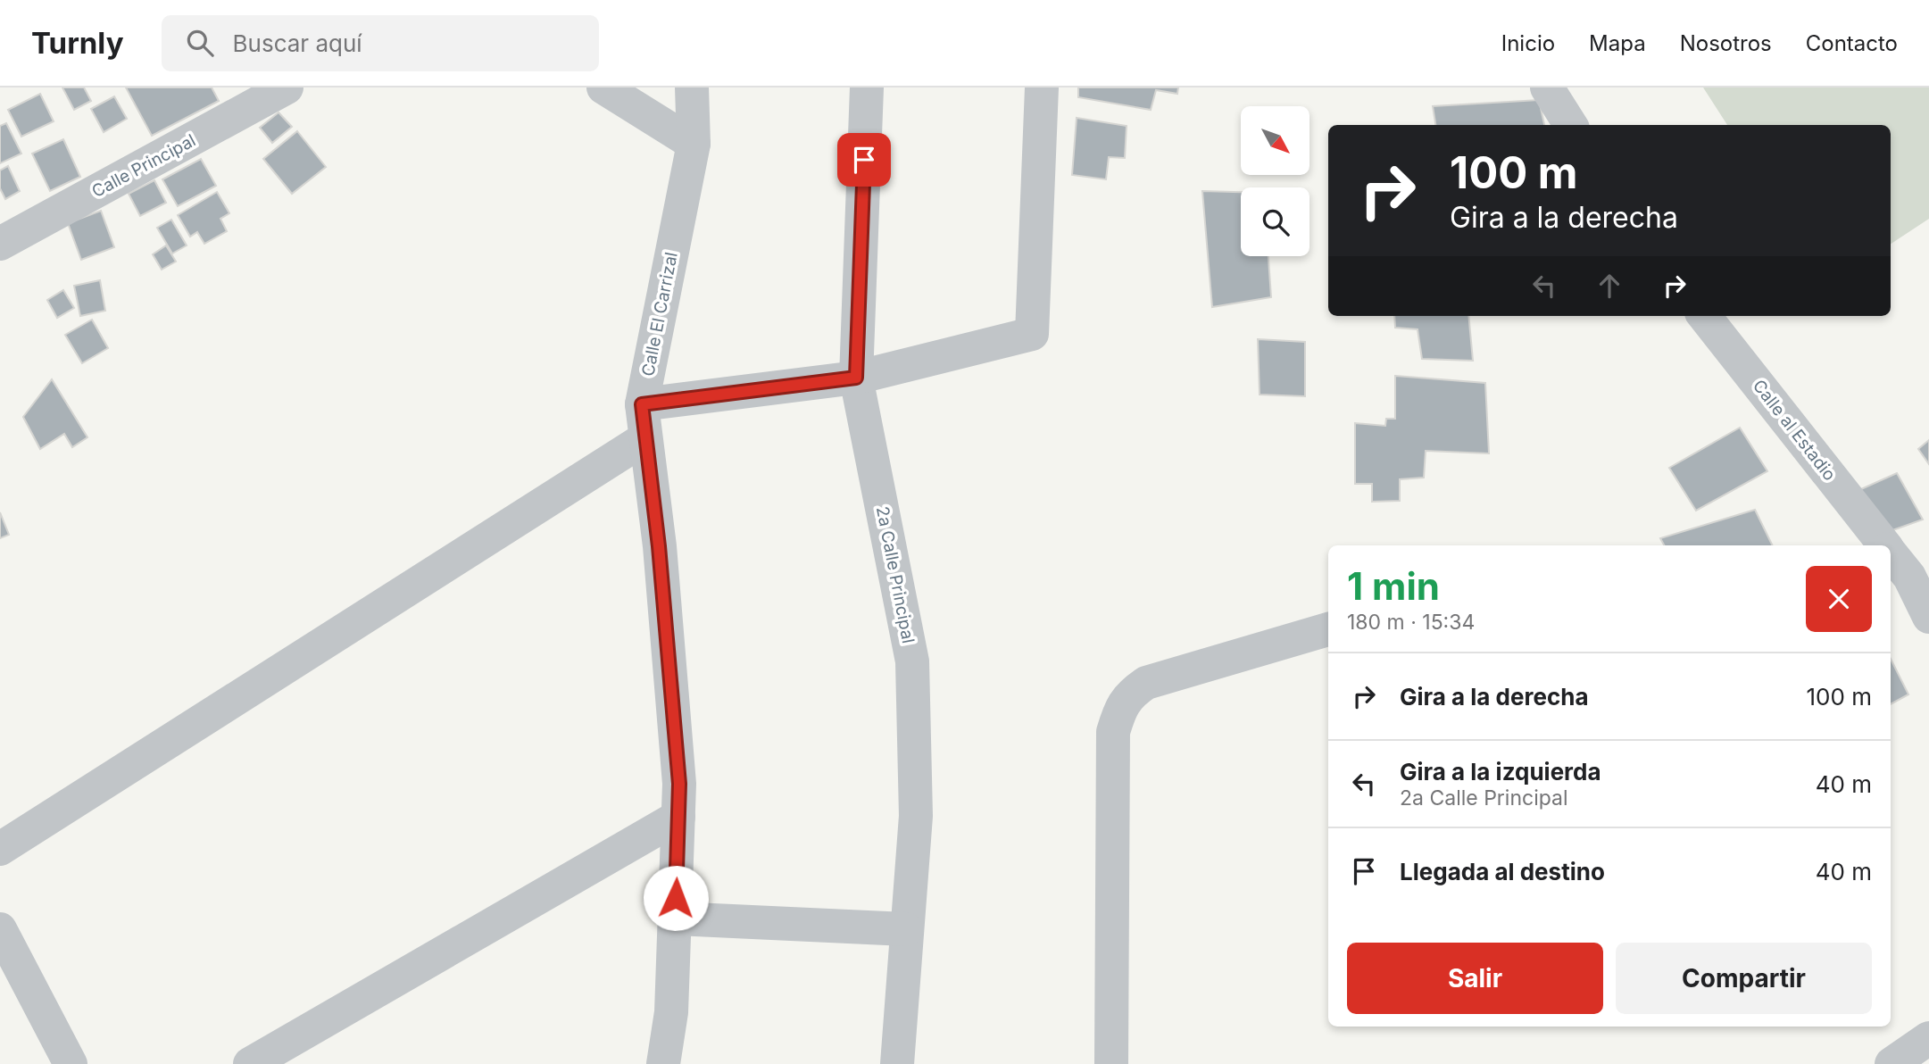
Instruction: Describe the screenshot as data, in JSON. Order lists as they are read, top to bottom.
{
  "streets": {
    "street": [
      "Calle Principal",
      "Calle El Carrizal",
      "Calle al Estadio",
      "2a Calle Principal"
    ]
  },
  "north": "bottom right",
  "page": {
    "header": "Turnly",
    "search": "Buscar aquí",
    "nav": [
      "Inicio",
      "Mapa",
      "Nosotros",
      "Contacto"
    ],
    "turn": ["100 m", "Gira a la derecha"],
    "heading": ["1 min", "180 m · 15:34"],
    "list": [
      {
        "name": "Gira a la derecha",
        "value": "100 m"
      },
      {
        "name": "Gira a la izquierda",
        "note": "2a Calle Principal",
        "value": "40 m"
      },
      {
        "name": "Llegada al destino",
        "value": "40 m"
      }
    ],
    "buttons": ["Salir", "Compartir"]
  }
}
